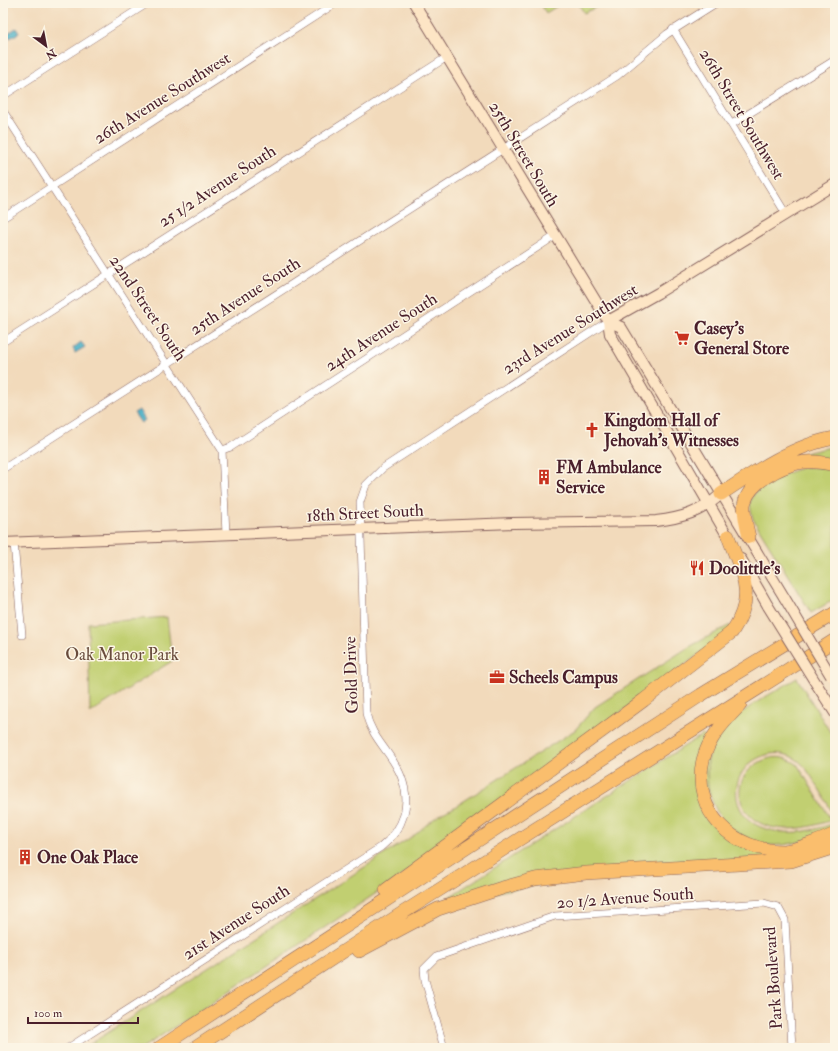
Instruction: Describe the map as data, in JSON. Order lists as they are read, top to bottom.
{
  "streets": {
    "main road": ["25th Street South", "23rd Avenue Southwest", "18th Street South"],
    "street": [
      "26th Avenue Southwest",
      "26th Street Southwest",
      "25 1/2 Avenue South",
      "25th Avenue South",
      "22nd Street South",
      "24th Avenue South",
      "Gold Drive",
      "20 1/2 Avenue South",
      "21st Avenue South",
      "Park Boulevard"
    ]
  },
  "crossings": [
    ["26th Avenue Southwest", "22nd Street South"],
    ["26th Street Southwest", "25th Avenue South"],
    ["26th Street Southwest", "23rd Avenue Southwest"],
    ["25th Street South", "25 1/2 Avenue South"],
    ["25th Street South", "25th Avenue South"],
    ["25th Street South", "23rd Avenue Southwest"],
    ["25th Street South", "24th Avenue South"],
    ["25th Street South", "18th Street South"],
    ["25 1/2 Avenue South", "22nd Street South"],
    ["25th Avenue South", "22nd Street South"],
    ["22nd Street South", "24th Avenue South"],
    ["22nd Street South", "18th Street South"],
    ["23rd Avenue Southwest", "18th Street South"],
    ["23rd Avenue Southwest", "Gold Drive"],
    ["18th Street South", "Gold Drive"],
    ["Gold Drive", "21st Avenue South"],
    ["20 1/2 Avenue South", "Park Boulevard"]
  ],
  "parks": ["Oak Manor Park"],
  "places": {
    "supermarket": ["Casey's General Store"],
    "church": ["Kingdom Hall of Jehovah's Witnesses"],
    "building": ["FM Ambulance Service", "One Oak Place"],
    "restaurant": ["Doolittle's"],
    "office": ["Scheels Campus"]
  },
  "scale_bar": "100 m",
  "north": "bottom right"
}
